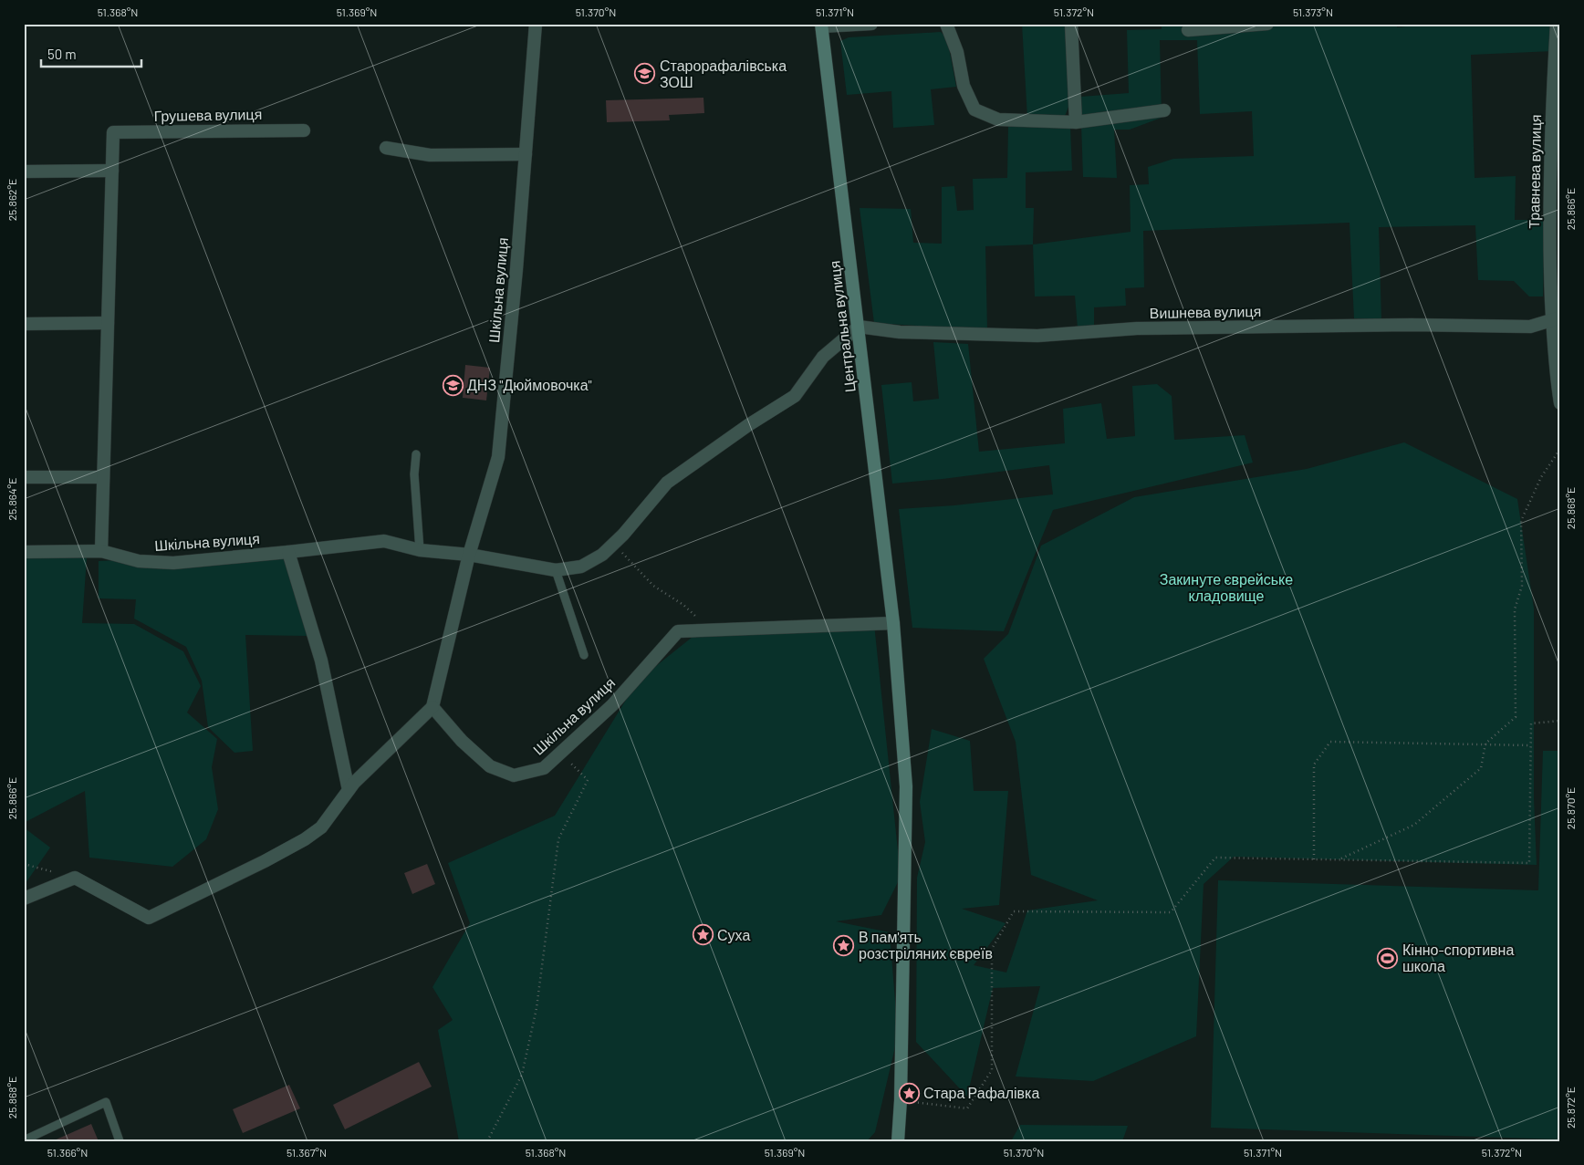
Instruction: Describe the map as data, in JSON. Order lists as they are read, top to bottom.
{
  "streets": {
    "main road": ["Центральна вулиця"],
    "street": [
      "Грушева вулиця",
      "Травнева вулиця",
      "Шкільна вулиця",
      "Вишнева вулиця"
    ]
  },
  "crossings": [
    ["Травнева вулиця", "Вишнева вулиця"],
    ["Шкільна вулиця", "Вишнева вулиця"],
    ["Шкільна вулиця", "Центральна вулиця"],
    ["Вишнева вулиця", "Центральна вулиця"]
  ],
  "parks": ["Закинуте єврейське кладовище"],
  "places": {
    "school or university": ["Старорафалівська ЗОШ", "ДНЗ \"Дюймовочка\""],
    "place": ["Суха", "В пам'ять розстріляних євреїв", "Стара Рафалівка"],
    "sports": ["Кінно-спортивна школа"]
  },
  "scale_bar": "50 m",
  "coordinates": [
    "51.368°N",
    "51.369°N",
    "51.370°N",
    "51.371°N",
    "51.372°N",
    "51.373°N",
    "25.862°E",
    "25.866°E",
    "25.864°E",
    "25.868°E",
    "25.870°E",
    "25.872°E",
    "51.366°N",
    "51.367°N"
  ]
}
